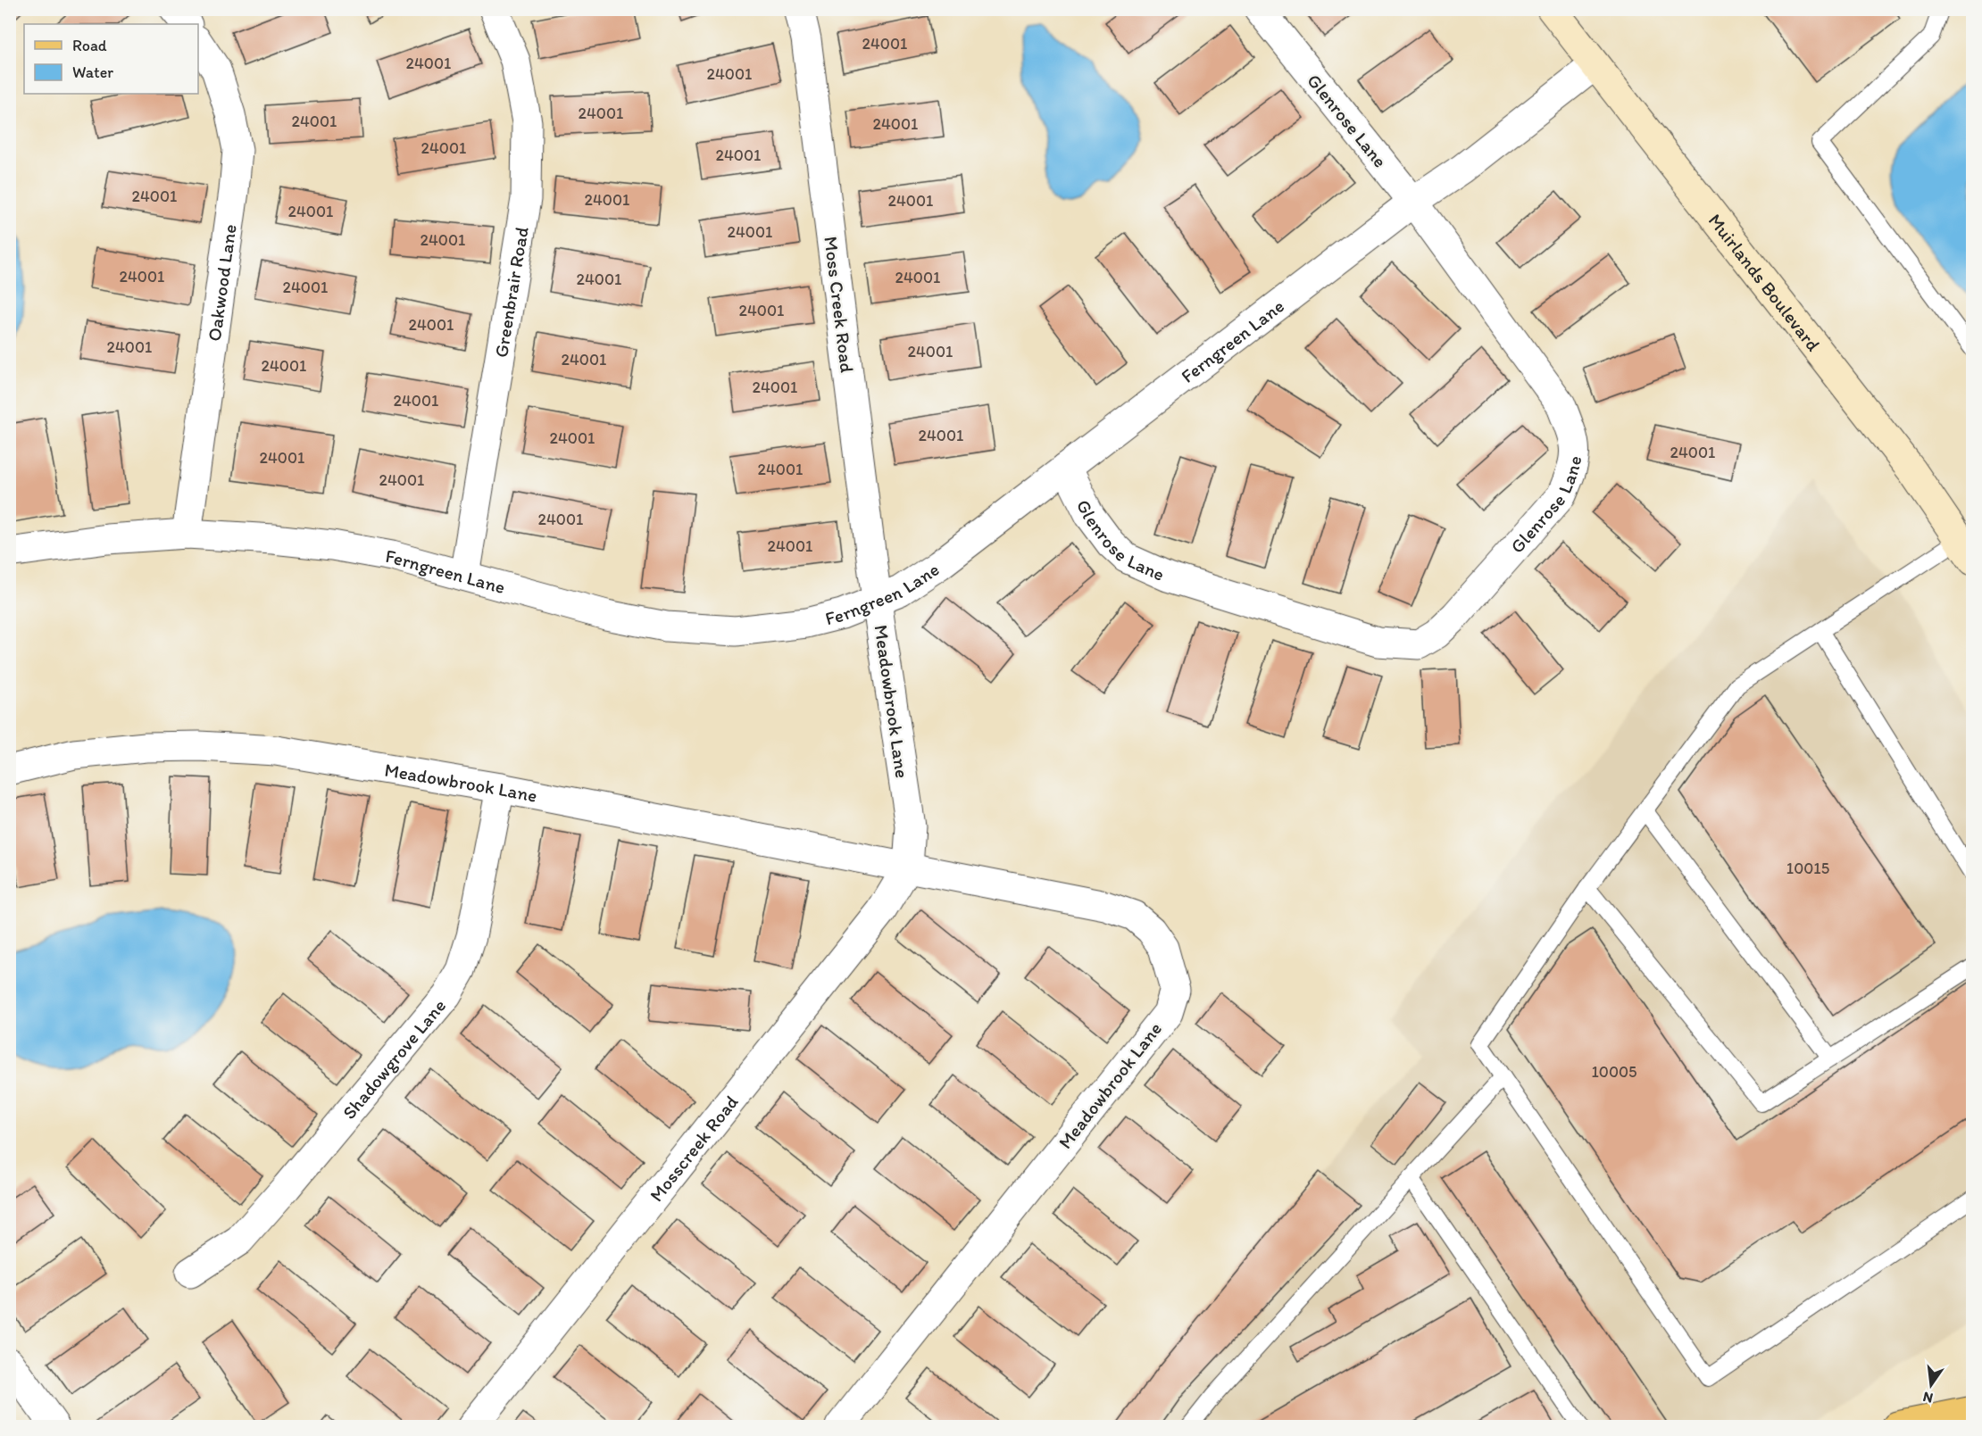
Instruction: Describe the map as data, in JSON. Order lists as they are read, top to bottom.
{
  "streets": {
    "main road": ["Muirlands Boulevard"],
    "street": [
      "Glenrose Lane",
      "Oakwood Lane",
      "Greenbrair Road",
      "Moss Creek Road",
      "Ferngreen Lane",
      "Meadowbrook Lane",
      "Shadowgrove Lane",
      "Mosscreek Road"
    ]
  },
  "crossings": [
    ["Glenrose Lane", "Ferngreen Lane"],
    ["Muirlands Boulevard", "Ferngreen Lane"],
    ["Oakwood Lane", "Ferngreen Lane"],
    ["Greenbrair Road", "Ferngreen Lane"],
    ["Moss Creek Road", "Ferngreen Lane"],
    ["Moss Creek Road", "Meadowbrook Lane"],
    ["Ferngreen Lane", "Meadowbrook Lane"],
    ["Meadowbrook Lane", "Shadowgrove Lane"],
    ["Meadowbrook Lane", "Mosscreek Road"]
  ],
  "house_numbers": [
    "24001",
    "24001",
    "24001",
    "24001",
    "24001",
    "24001",
    "24001",
    "24001",
    "24001",
    "24001",
    "24001",
    "24001",
    "24001",
    "24001",
    "24001",
    "24001",
    "24001",
    "24001",
    "24001",
    "24001",
    "24001",
    "24001",
    "24001",
    "24001",
    "24001",
    "24001",
    "24001",
    "24001",
    "24001",
    "24001",
    "24001",
    "24001",
    "24001",
    "24001",
    "10015",
    "10005"
  ],
  "legend": ["Road", "Water"],
  "north": "bottom"
}
